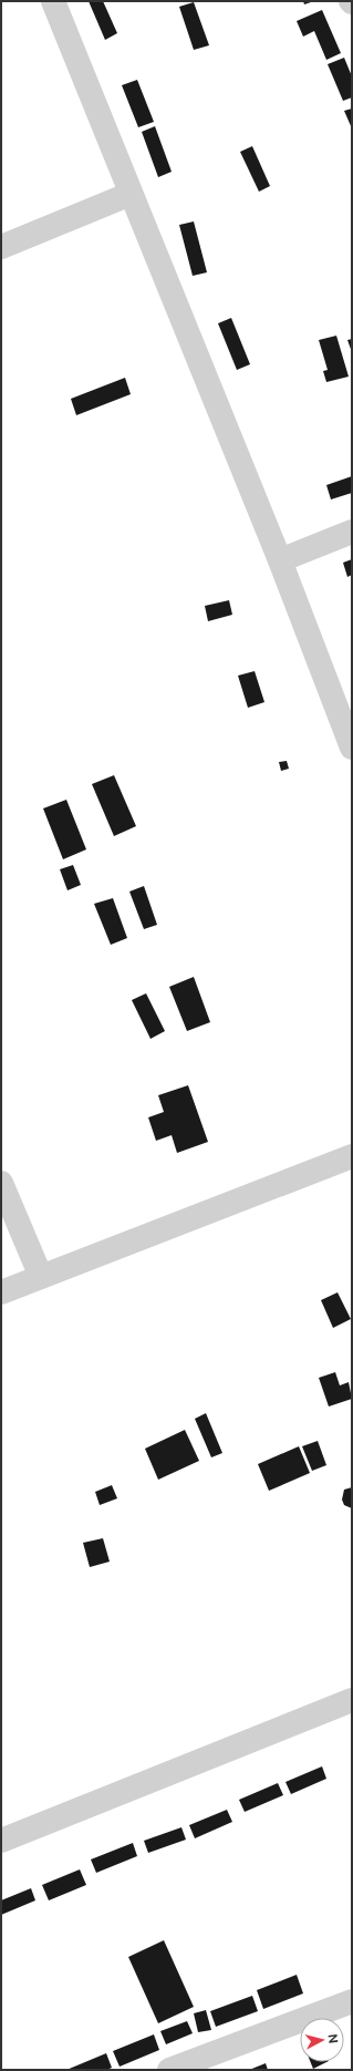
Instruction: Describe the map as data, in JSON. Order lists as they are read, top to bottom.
{
  "north": "right"
}
